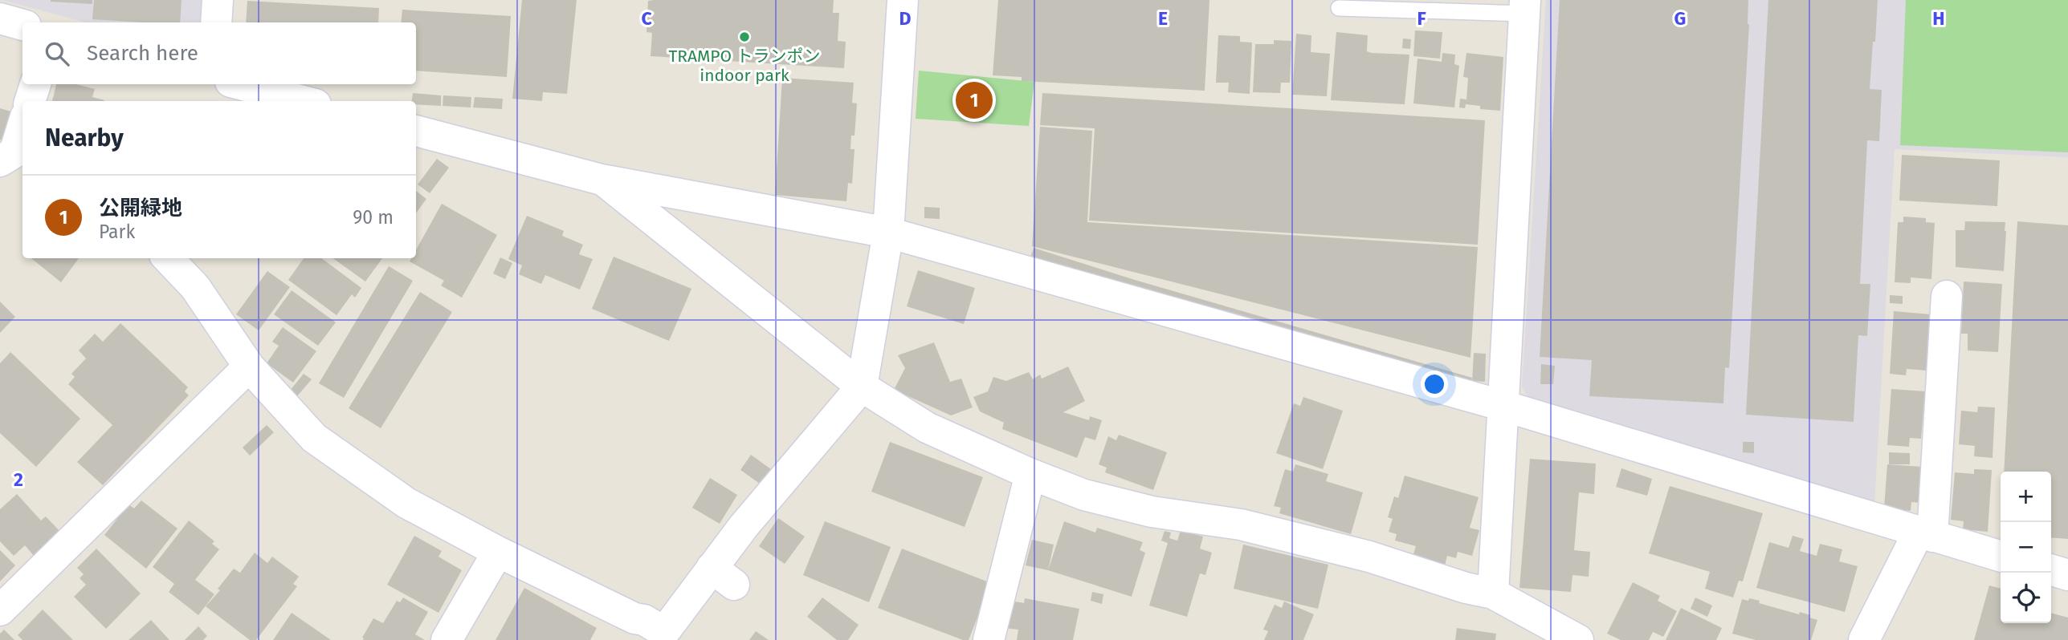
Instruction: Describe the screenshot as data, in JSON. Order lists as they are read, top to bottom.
{
  "places": ["TRAMPO トランポン indoor park"],
  "page": {
    "search": "Search here",
    "pins": "1",
    "heading": "Nearby",
    "list": [
      {
        "mark": "1",
        "name": "公開緑地",
        "note": "Park",
        "value": "90 m"
      }
    ],
    "map_buttons": ["+", "−"]
  },
  "grid": {
    "columns": [
      "C",
      "D",
      "E",
      "F",
      "G",
      "H"
    ],
    "rows": ["2"]
  }
}
